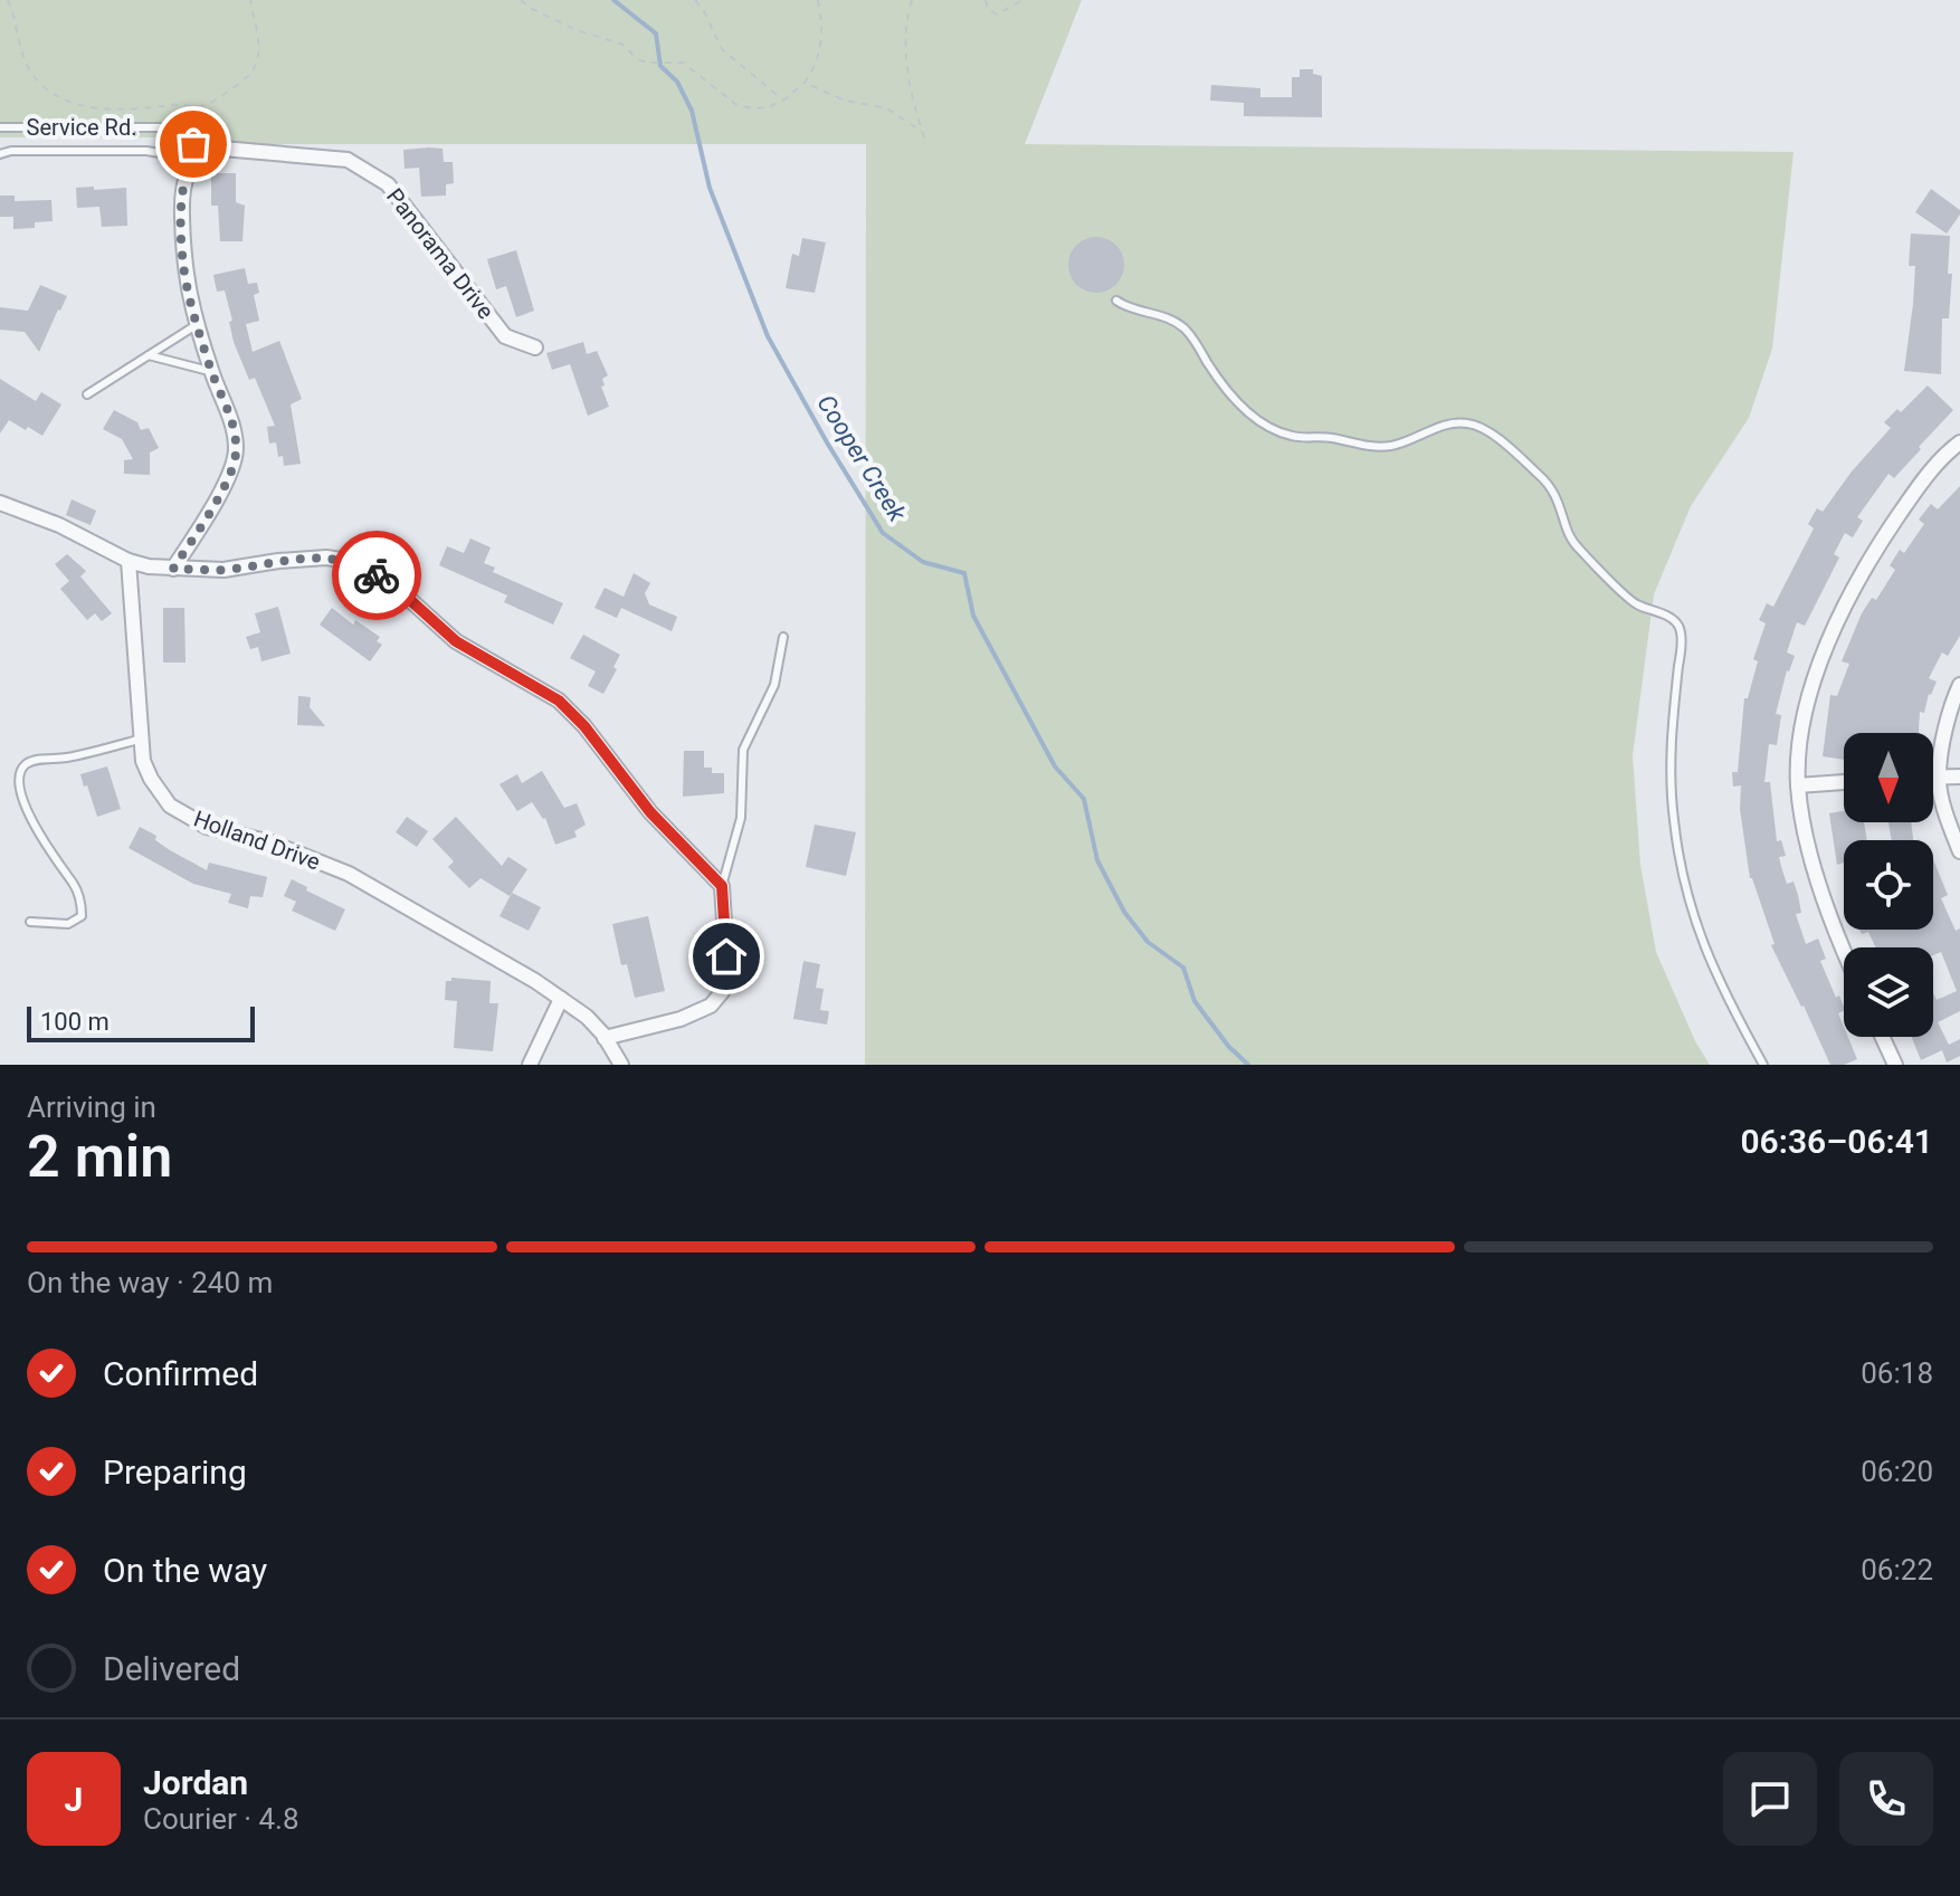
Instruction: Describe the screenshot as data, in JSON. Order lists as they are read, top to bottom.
{
  "streets": {
    "street": ["Panorama Drive", "Holland Drive"],
    "lane": ["Service Rd."]
  },
  "water": ["Cooper Creek"],
  "scale_bar": "100 m",
  "north": "bottom",
  "page": {
    "scale": "100 m",
    "heading": ["2 min", "Arriving in", "06:36–06:41"],
    "panel": ["Jordan", "Courier · 4.8"],
    "bar": "On the way · 240 m",
    "list": [
      ["Confirmed", "06:18"],
      ["Preparing", "06:20"],
      ["On the way", "06:22"],
      "Delivered"
    ],
    "round": "J"
  }
}
